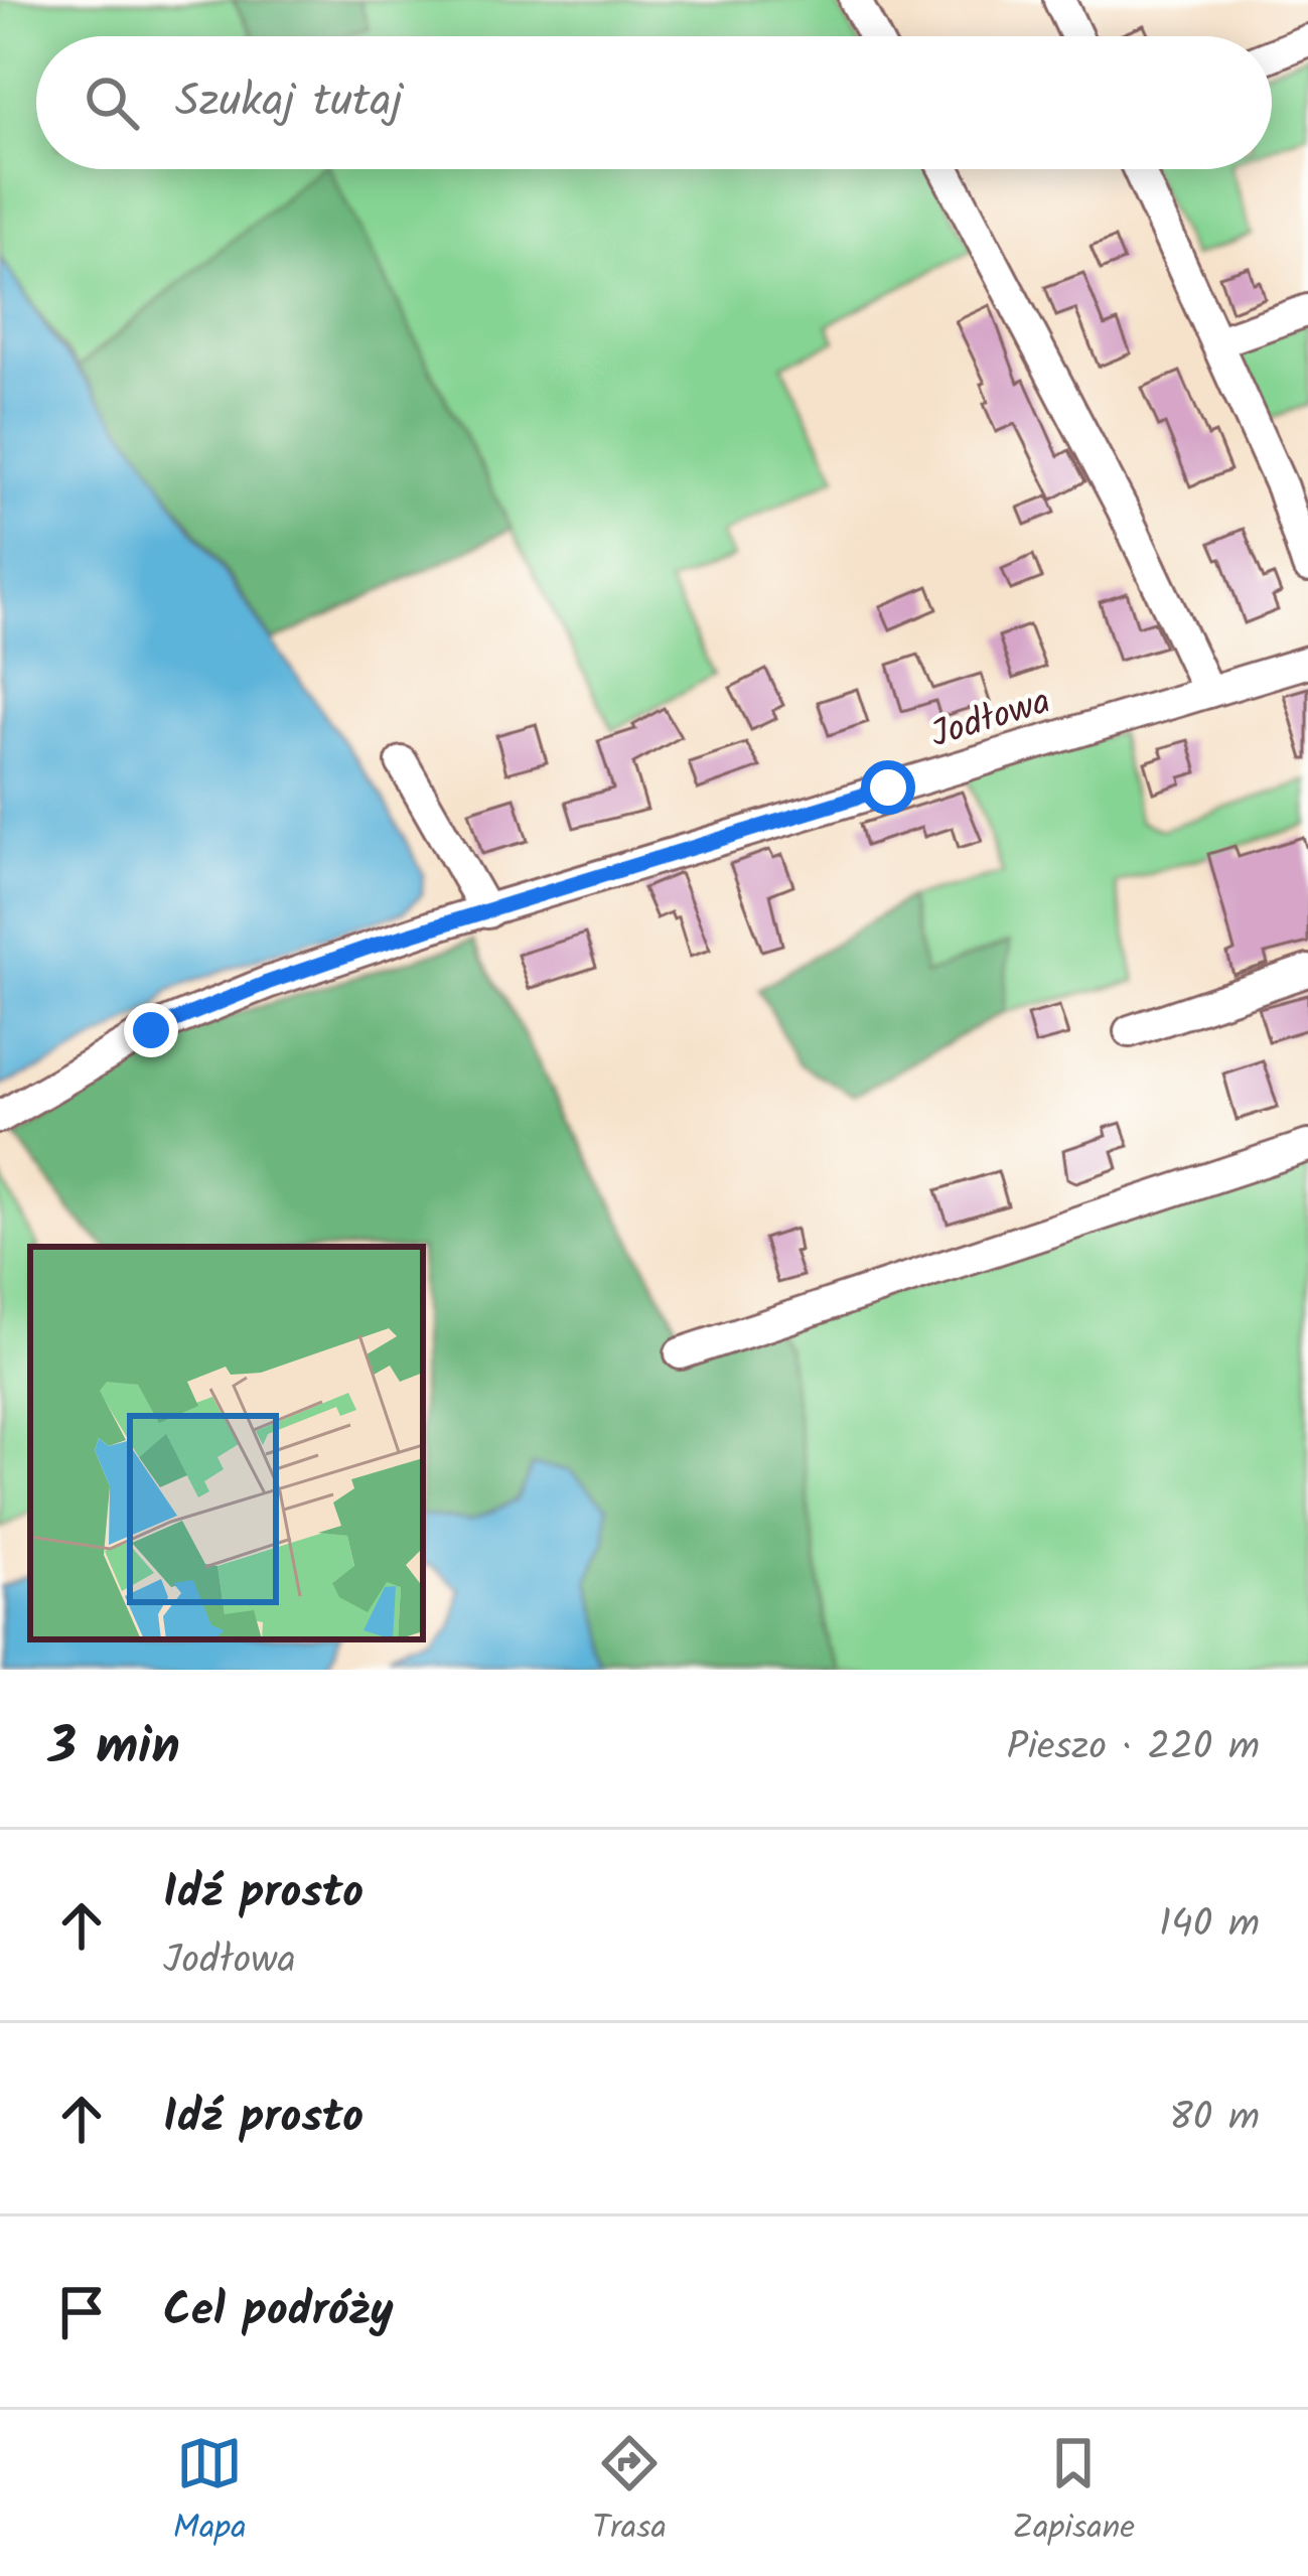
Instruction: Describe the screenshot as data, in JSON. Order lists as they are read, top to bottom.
{
  "streets": {
    "street": ["Jodłowa"]
  },
  "page": {
    "search": "Szukaj tutaj",
    "heading": ["3 min", "Pieszo · 220 m"],
    "list": [
      ["Idź prosto", "Jodłowa", "140 m"],
      ["Idź prosto", "80 m"],
      "Cel podróży"
    ],
    "nav": ["Mapa", "Trasa", "Zapisane"]
  }
}
